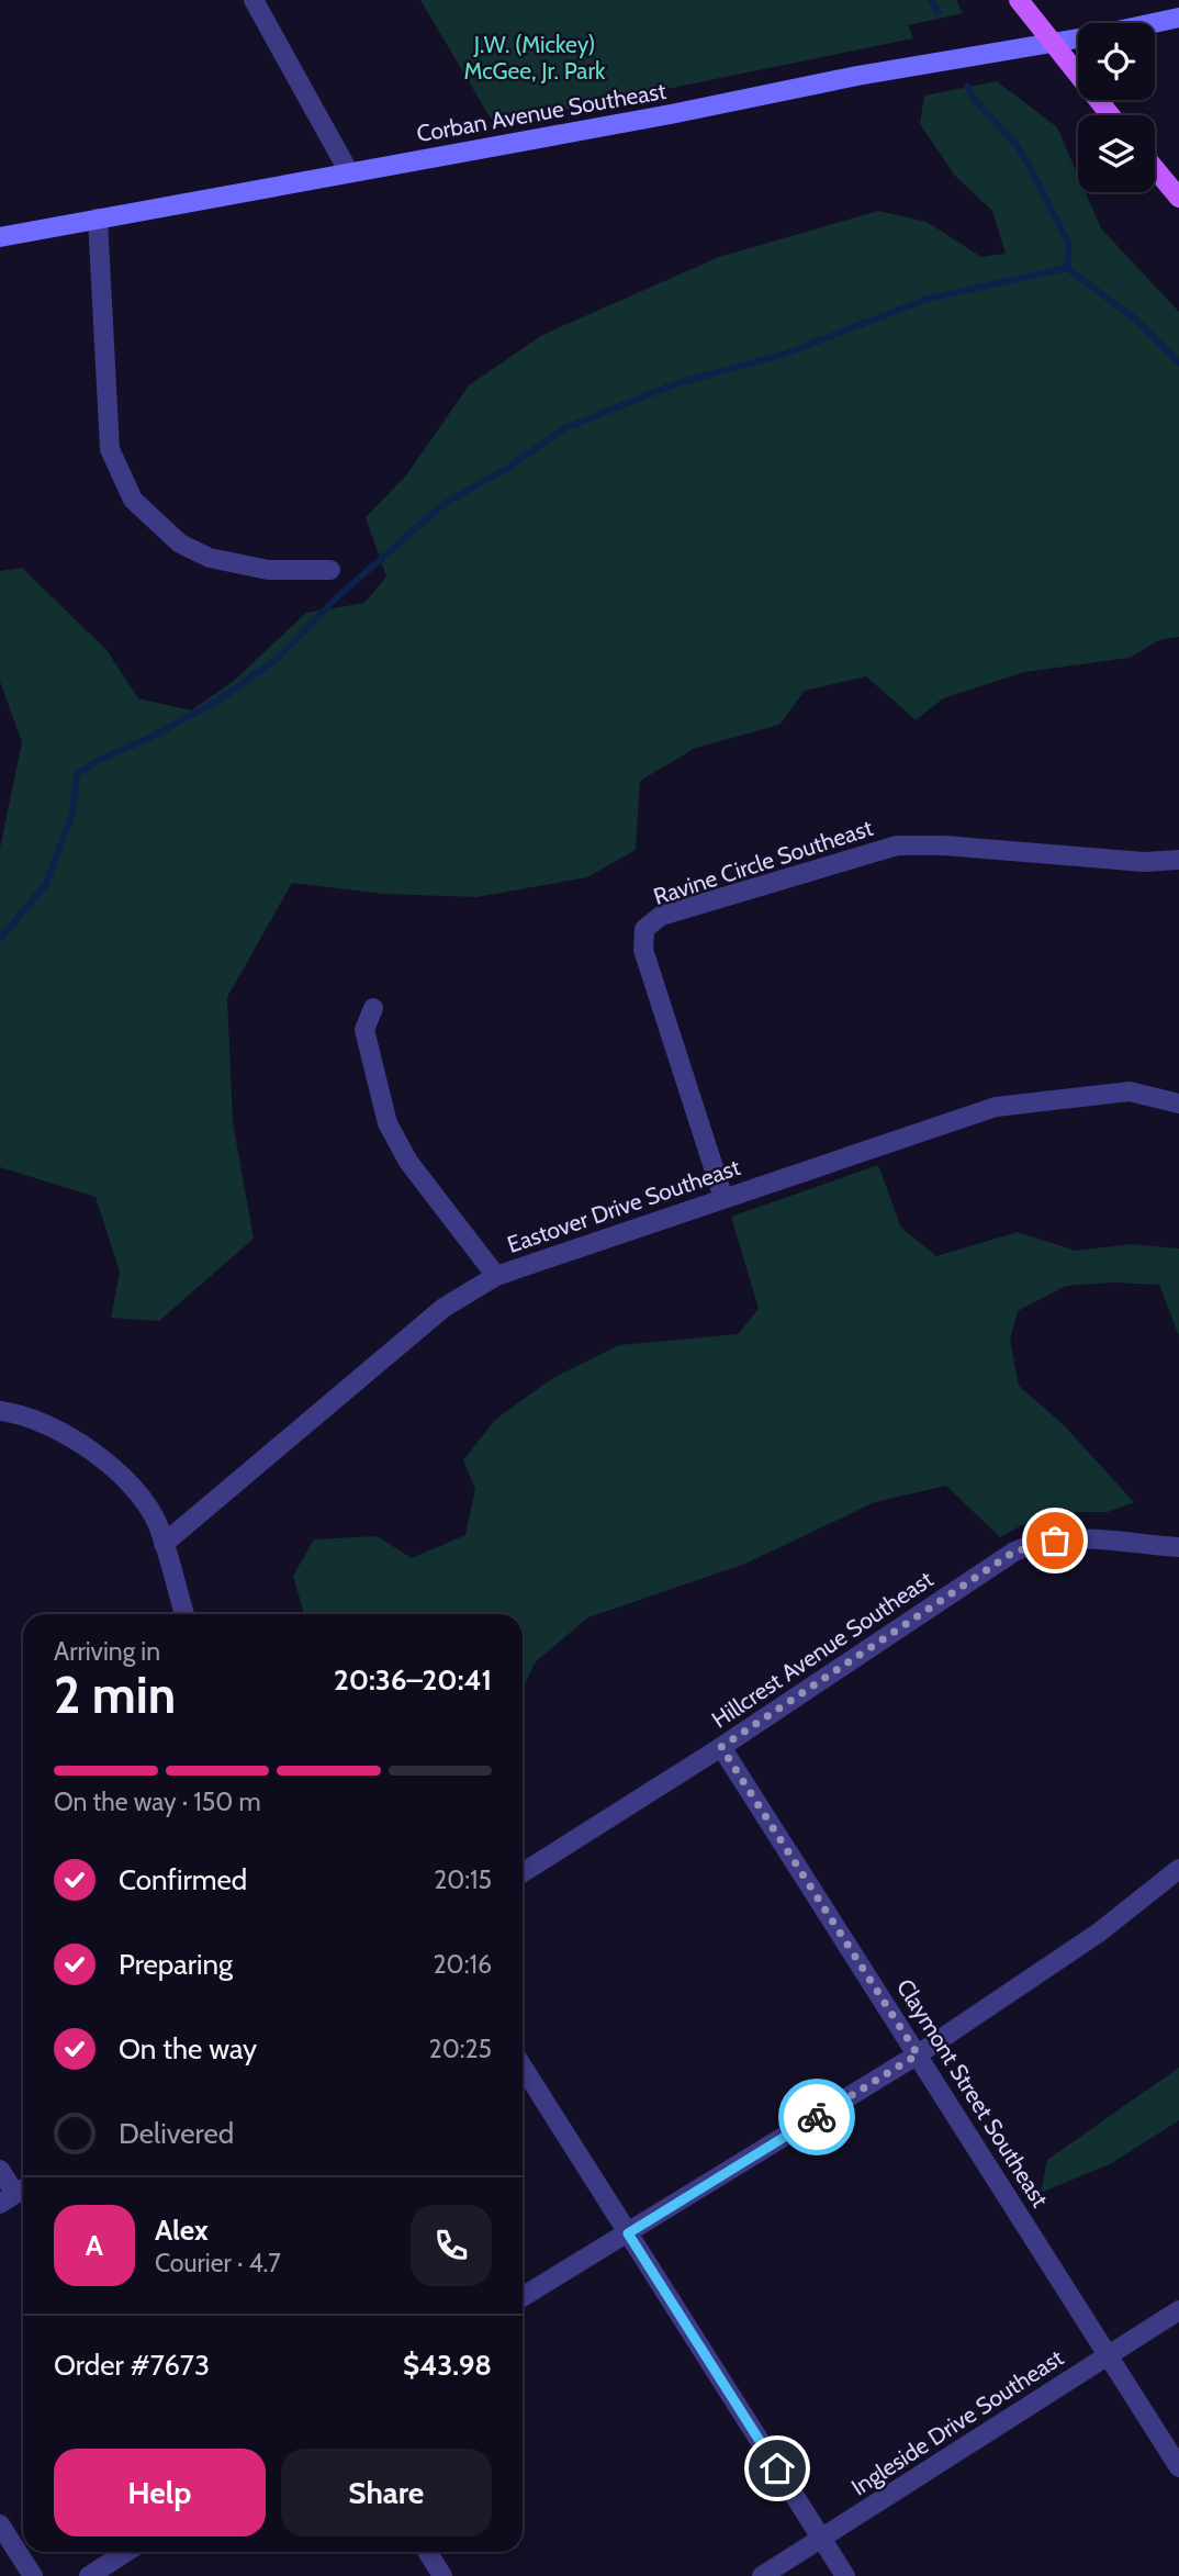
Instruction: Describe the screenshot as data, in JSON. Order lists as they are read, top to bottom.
{
  "streets": {
    "main road": ["Corban Avenue Southeast"],
    "street": [
      "Ravine Circle Southeast",
      "Eastover Drive Southeast",
      "Hillcrest Avenue Southeast",
      "Claymont Street Southeast",
      "Ingleside Drive Southeast"
    ]
  },
  "crossings": [
    ["Ravine Circle Southeast", "Eastover Drive Southeast"],
    ["Hillcrest Avenue Southeast", "Claymont Street Southeast"],
    ["Claymont Street Southeast", "Ingleside Drive Southeast"]
  ],
  "parks": ["J.W. (Mickey) McGee, Jr. Park"],
  "page": {
    "heading": ["2 min", "Arriving in", "20:36–20:41"],
    "panel": [
      "Alex",
      "Courier · 4.7",
      "Order #7673",
      "$43.98"
    ],
    "bar": "On the way · 150 m",
    "list": [
      ["Confirmed", "20:15"],
      ["Preparing", "20:16"],
      ["On the way", "20:25"],
      "Delivered"
    ],
    "round": "A",
    "buttons": ["Help", "Share"]
  }
}
